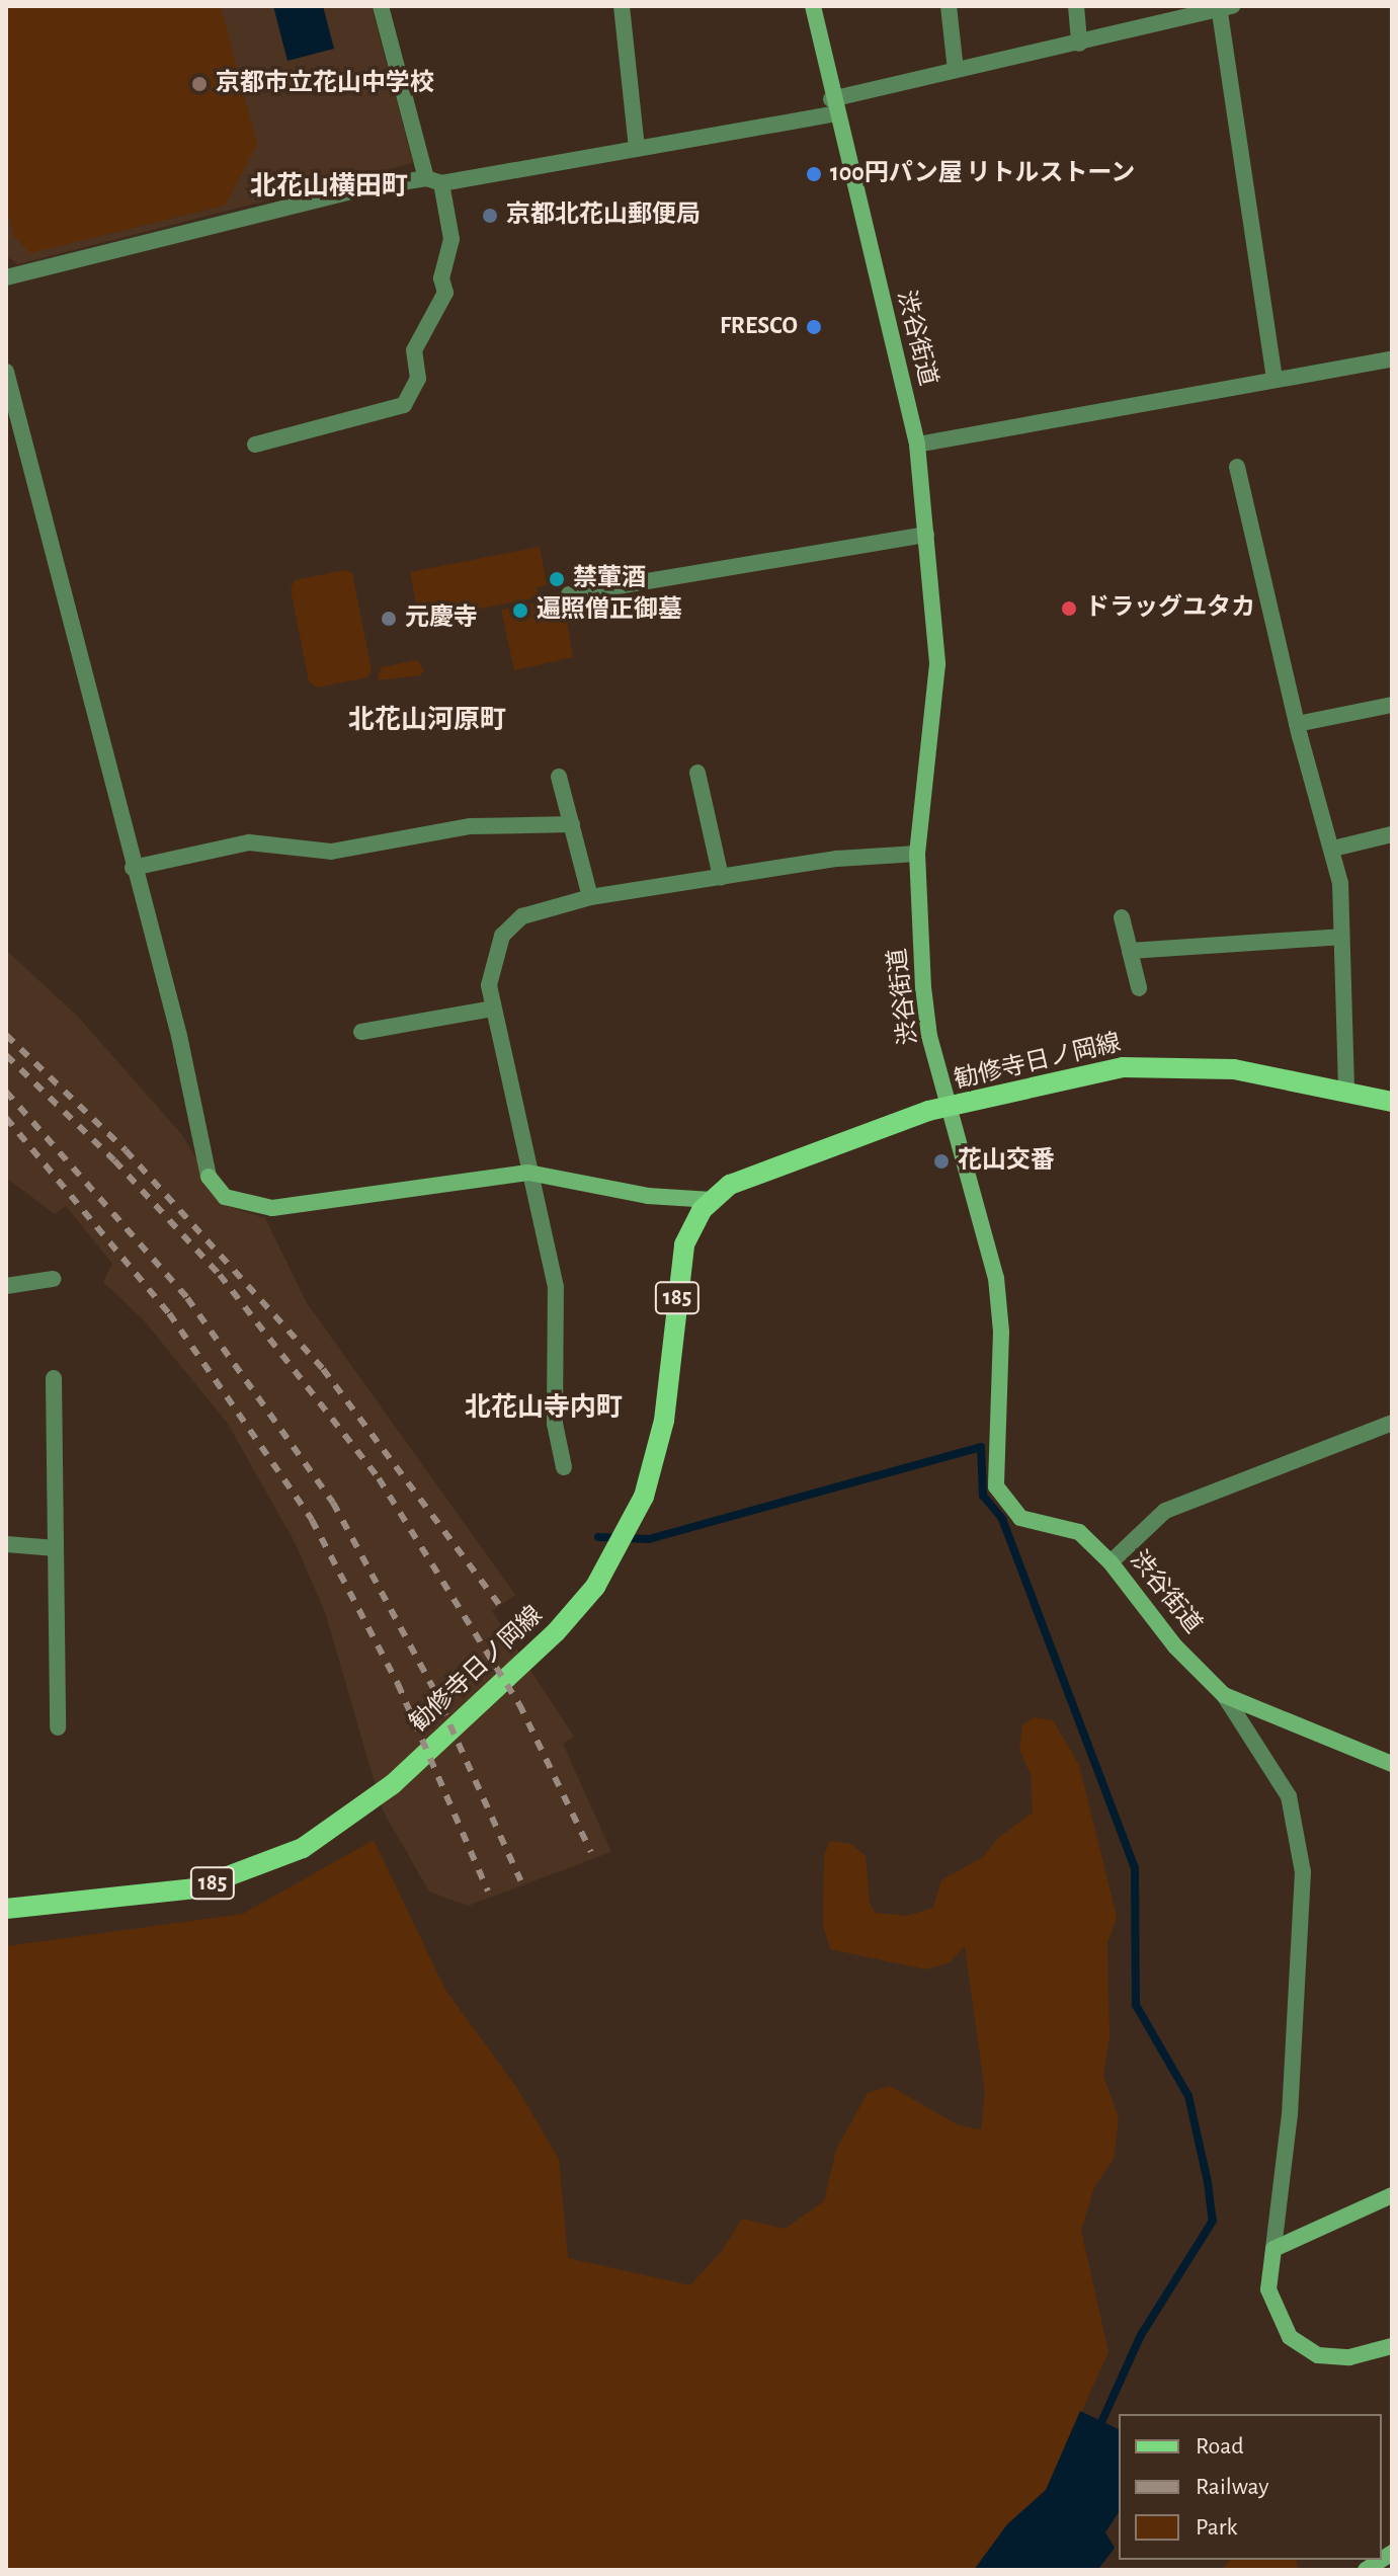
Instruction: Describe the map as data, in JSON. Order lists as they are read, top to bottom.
{
  "streets": {
    "main road": ["渋谷街道", "勧修寺日ノ岡線", "185"]
  },
  "crossings": [
    ["渋谷街道", "勧修寺日ノ岡線"]
  ],
  "districts": ["北花山横田町", "北花山河原町", "北花山寺内町"],
  "places": [
    "京都市立花山中学校",
    "100円パン屋 リトルストーン",
    "京都北花山郵便局",
    "FRESCO",
    "禁葷酒",
    "ドラッグユタカ",
    "遍照僧正御墓",
    "元慶寺",
    "花山交番"
  ],
  "legend": ["Road", "Railway", "Park"]
}
